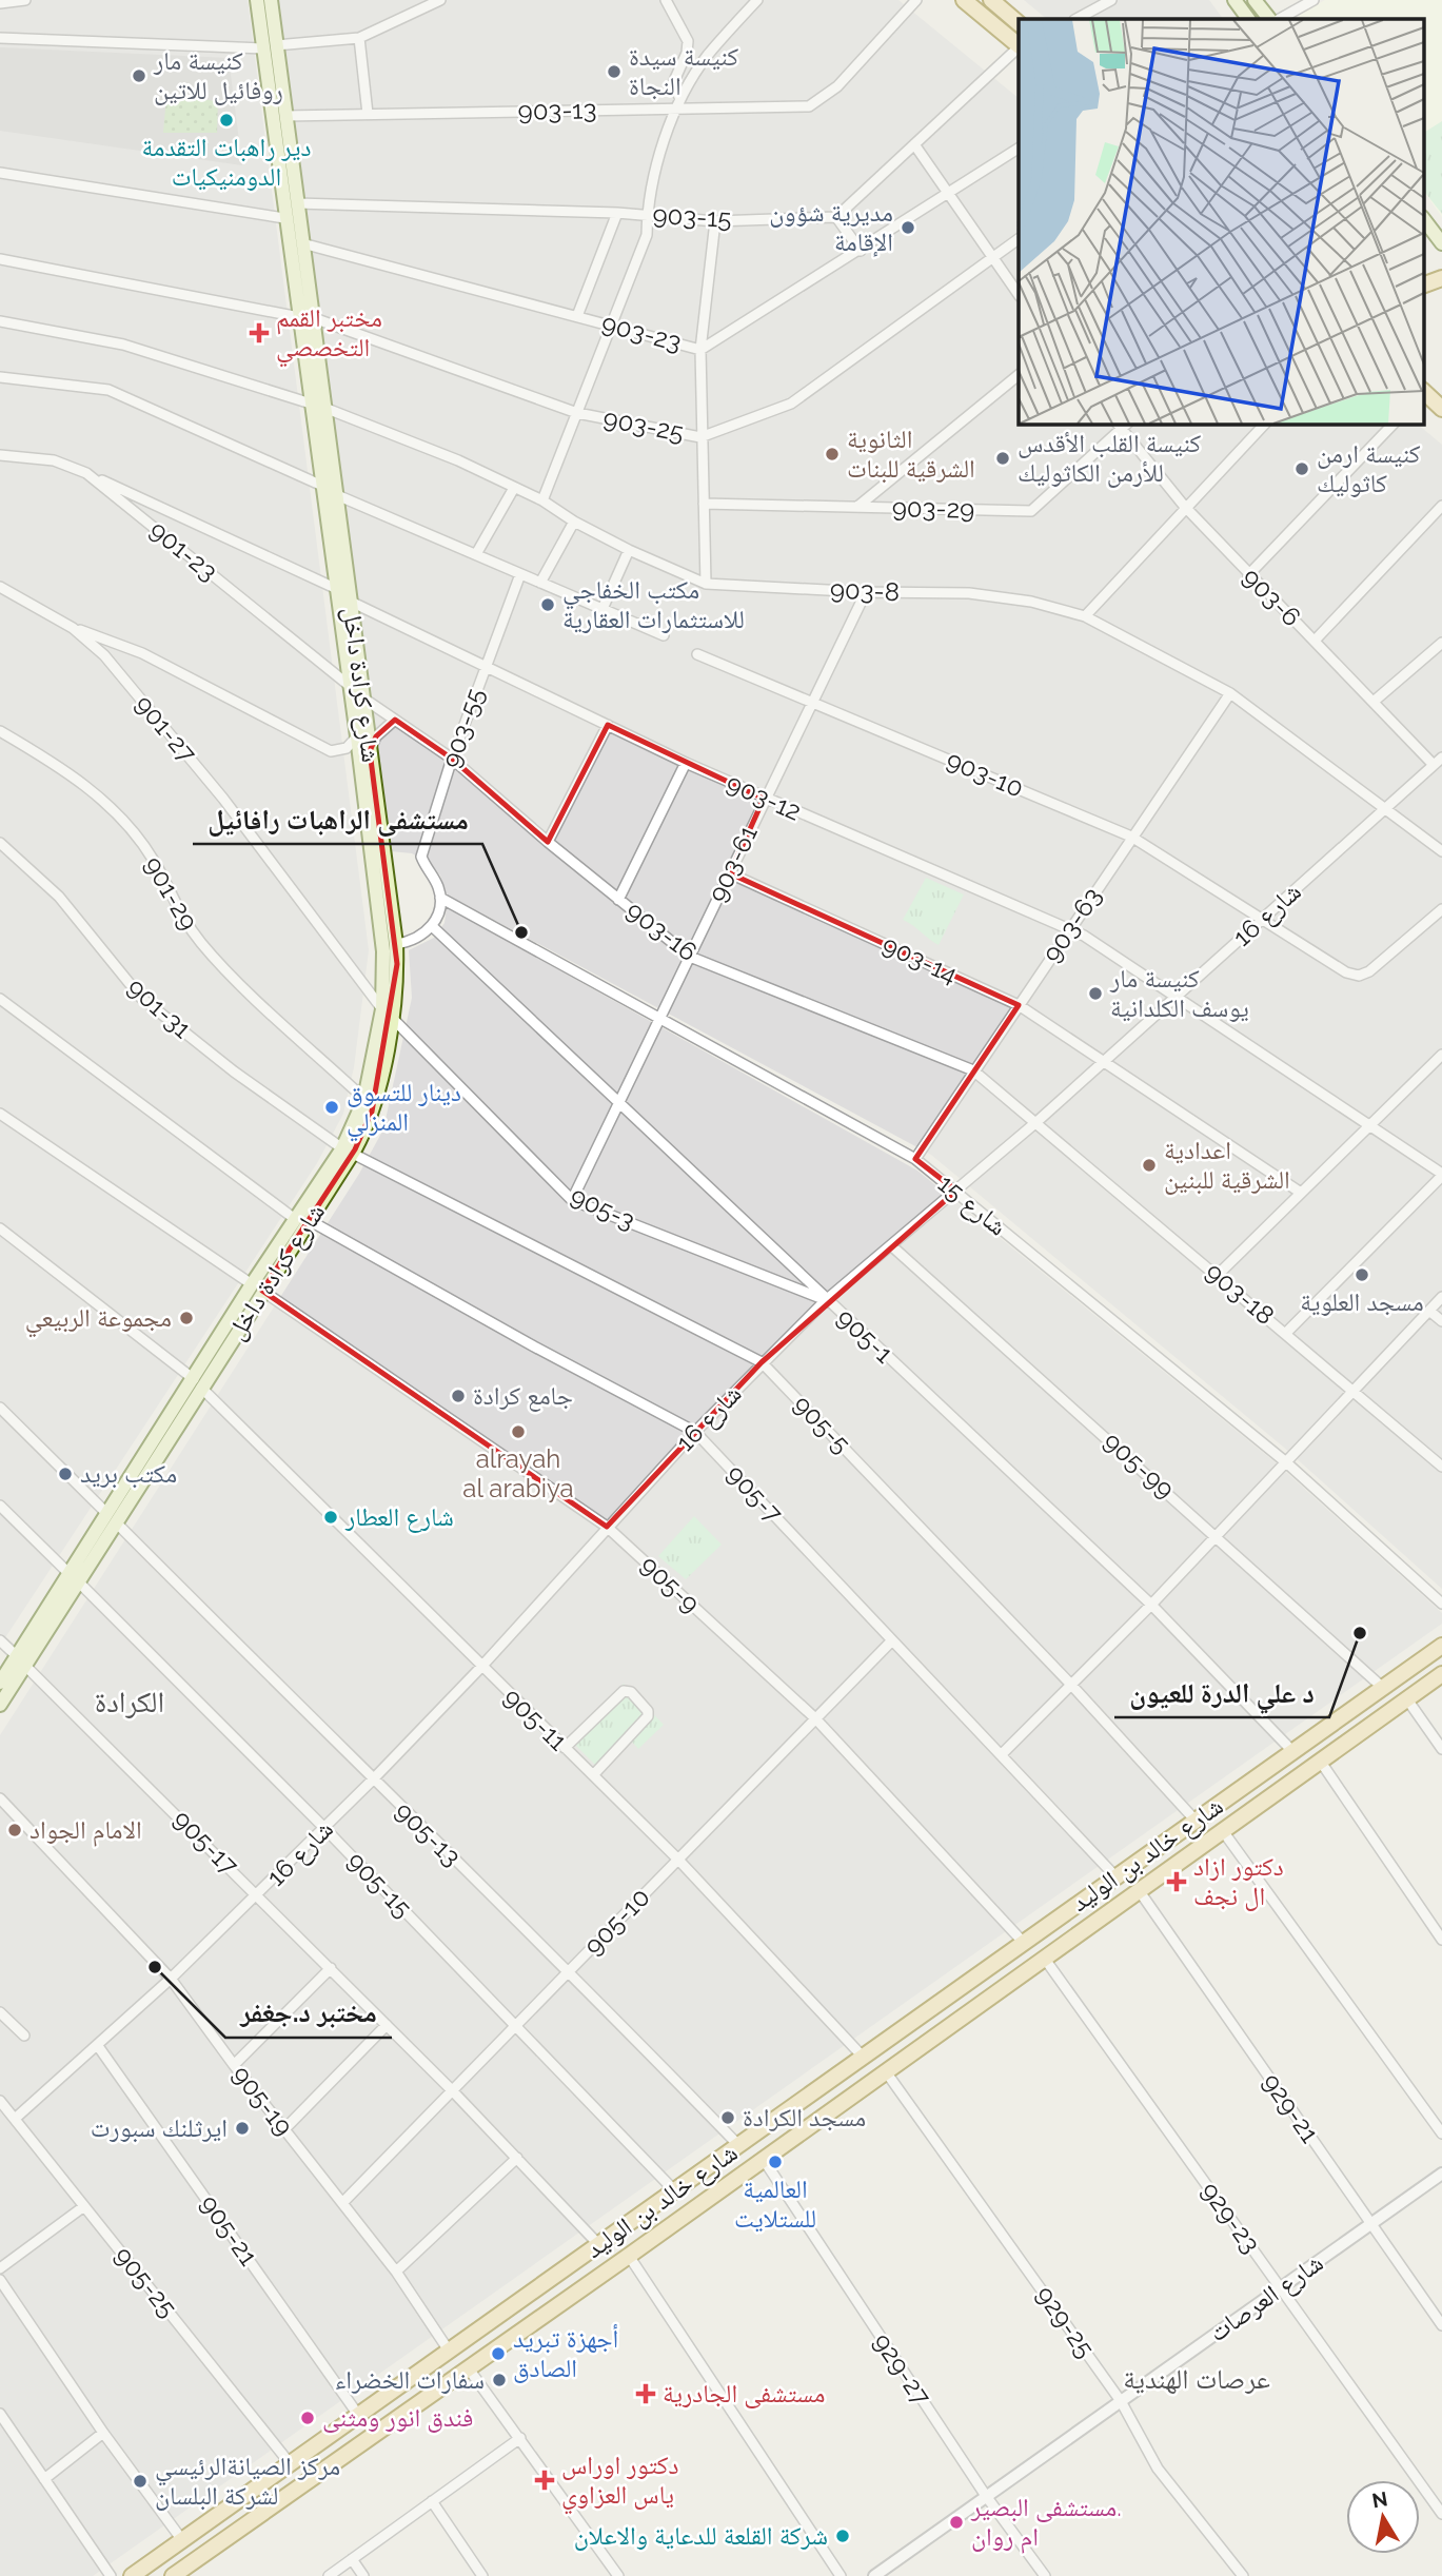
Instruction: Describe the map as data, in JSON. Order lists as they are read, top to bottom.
{
  "streets": {
    "main road": ["شارع كرادة داخل", "شارع خالد بن الوليد"],
    "street": [
      "903-13",
      "903-15",
      "903-23",
      "903-25",
      "903-29",
      "901-23",
      "903-8",
      "903-6",
      "903-55",
      "901-27",
      "903-10",
      "903-12",
      "903-61",
      "901-29",
      "شارع 16",
      "903-63",
      "903-16",
      "903-14",
      "901-31",
      "شارع 15",
      "905-3",
      "903-18",
      "905-1",
      "905-5",
      "905-99",
      "905-7",
      "905-9",
      "905-11",
      "905-13",
      "905-17",
      "905-15",
      "905-10",
      "905-19",
      "929-21",
      "929-23",
      "905-21",
      "905-25",
      "شارع العرصات",
      "929-25",
      "929-27"
    ]
  },
  "crossings": [
    ["903-13", "شارع كرادة داخل"],
    ["903-15", "شارع كرادة داخل"],
    ["903-23", "شارع كرادة داخل"],
    ["903-25", "شارع كرادة داخل"],
    ["903-29", "903-6"],
    ["901-23", "شارع كرادة داخل"],
    ["903-8", "شارع كرادة داخل"],
    ["903-8", "903-61"],
    ["903-8", "شارع 16"],
    ["903-8", "903-63"],
    ["903-6", "شارع 16"],
    ["شارع كرادة داخل", "901-27"],
    ["شارع كرادة داخل", "903-12"],
    ["شارع كرادة داخل", "901-29"],
    ["شارع كرادة داخل", "903-16"],
    ["شارع كرادة داخل", "901-31"],
    ["شارع كرادة داخل", "905-3"],
    ["شارع كرادة داخل", "905-5"],
    ["شارع كرادة داخل", "905-7"],
    ["شارع كرادة داخل", "905-9"],
    ["شارع كرادة داخل", "905-11"],
    ["شارع كرادة داخل", "905-13"],
    ["شارع كرادة داخل", "905-17"],
    ["شارع كرادة داخل", "905-15"],
    ["903-55", "903-12"],
    ["903-55", "903-16"],
    ["903-55", "شارع 15"],
    ["901-27", "905-3"],
    ["903-10", "903-61"],
    ["903-10", "شارع 16"],
    ["903-10", "903-63"],
    ["903-12", "903-61"],
    ["903-12", "شارع 16"],
    ["903-12", "903-63"],
    ["903-61", "903-16"],
    ["903-61", "903-14"],
    ["903-61", "شارع 15"],
    ["903-61", "905-3"],
    ["903-61", "905-1"],
    ["شارع 16", "903-16"],
    ["شارع 16", "903-14"],
    ["شارع 16", "شارع 15"],
    ["شارع 16", "905-3"],
    ["شارع 16", "903-18"],
    ["شارع 16", "905-1"],
    ["شارع 16", "905-5"],
    ["شارع 16", "905-99"],
    ["شارع 16", "905-7"],
    ["شارع 16", "905-9"],
    ["شارع 16", "905-11"],
    ["شارع 16", "905-13"],
    ["شارع 16", "905-17"],
    ["شارع 16", "905-15"],
    ["شارع 16", "905-19"],
    ["شارع 16", "905-21"],
    ["شارع 16", "905-25"],
    ["903-63", "903-16"],
    ["903-63", "903-14"],
    ["903-63", "شارع 15"],
    ["903-16", "903-18"],
    ["901-31", "905-5"],
    ["905-3", "905-1"],
    ["905-1", "شارع خالد بن الوليد"],
    ["905-5", "شارع خالد بن الوليد"],
    ["905-99", "شارع خالد بن الوليد"],
    ["905-7", "شارع خالد بن الوليد"],
    ["905-7", "905-10"],
    ["905-9", "شارع خالد بن الوليد"],
    ["905-9", "905-10"],
    ["905-11", "شارع خالد بن الوليد"],
    ["905-11", "905-10"],
    ["905-13", "شارع خالد بن الوليد"],
    ["905-13", "905-10"],
    ["905-17", "شارع خالد بن الوليد"],
    ["905-17", "905-10"],
    ["شارع خالد بن الوليد", "905-15"],
    ["شارع خالد بن الوليد", "905-19"],
    ["شارع خالد بن الوليد", "929-21"],
    ["شارع خالد بن الوليد", "929-23"],
    ["شارع خالد بن الوليد", "905-21"],
    ["شارع خالد بن الوليد", "905-25"],
    ["شارع خالد بن الوليد", "929-25"],
    ["شارع خالد بن الوليد", "929-27"],
    ["905-15", "905-10"],
    ["905-10", "905-19"],
    ["929-21", "شارع العرصات"],
    ["929-23", "شارع العرصات"],
    ["شارع العرصات", "929-25"],
    ["شارع العرصات", "929-27"]
  ],
  "districts": ["الكرادة", "عرصات الهندية"],
  "places": {
    "other": [
      "كنيسة سيدة النجاة",
      "كنيسة مار روفائيل للاتين",
      "دير راهبات التقدمة الدومنيكيات",
      "مديرية شؤون الإقامة",
      "الثانوية الشرقية للبنات",
      "كنيسة القلب الأقدس للأرمن الكاثوليك",
      "كنيسة ارمن كاثوليك",
      "مكتب الخفاجي للاستثمارات العقارية",
      "مستشفى الراهبات رافائيل",
      "كنيسة مار يوسف الكلدانية",
      "دينار للتسوق المنزلي",
      "اعدادية الشرقية للبنين",
      "مسجد العلوية",
      "مجموعة الربيعي",
      "جامع كرادة",
      "alrayah al arabiya",
      "مكتب بريد",
      "شارع العطار",
      "د علي الدرة للعيون",
      "الامام الجواد",
      "مختبر د.جغفر",
      "مسجد الكرادة",
      "ايرثلنك سبورت",
      "العالمية للستلايت",
      "أجهزة تبريد الصادق",
      "سفارات الخضراء",
      "فندق انور ومثنى",
      "مركز الصيانةالرئيسي لشركة البلسان",
      "مستشفى البصير. ام روان",
      "شركة القلعة للدعاية والاعلان"
    ],
    "health": [
      "مختبر القمم التخصصي",
      "دكتور ازاد ال نجف",
      "مستشفى الجادرية",
      "دكتور اوراس ياس العزاوي"
    ]
  },
  "north": "top"
}
